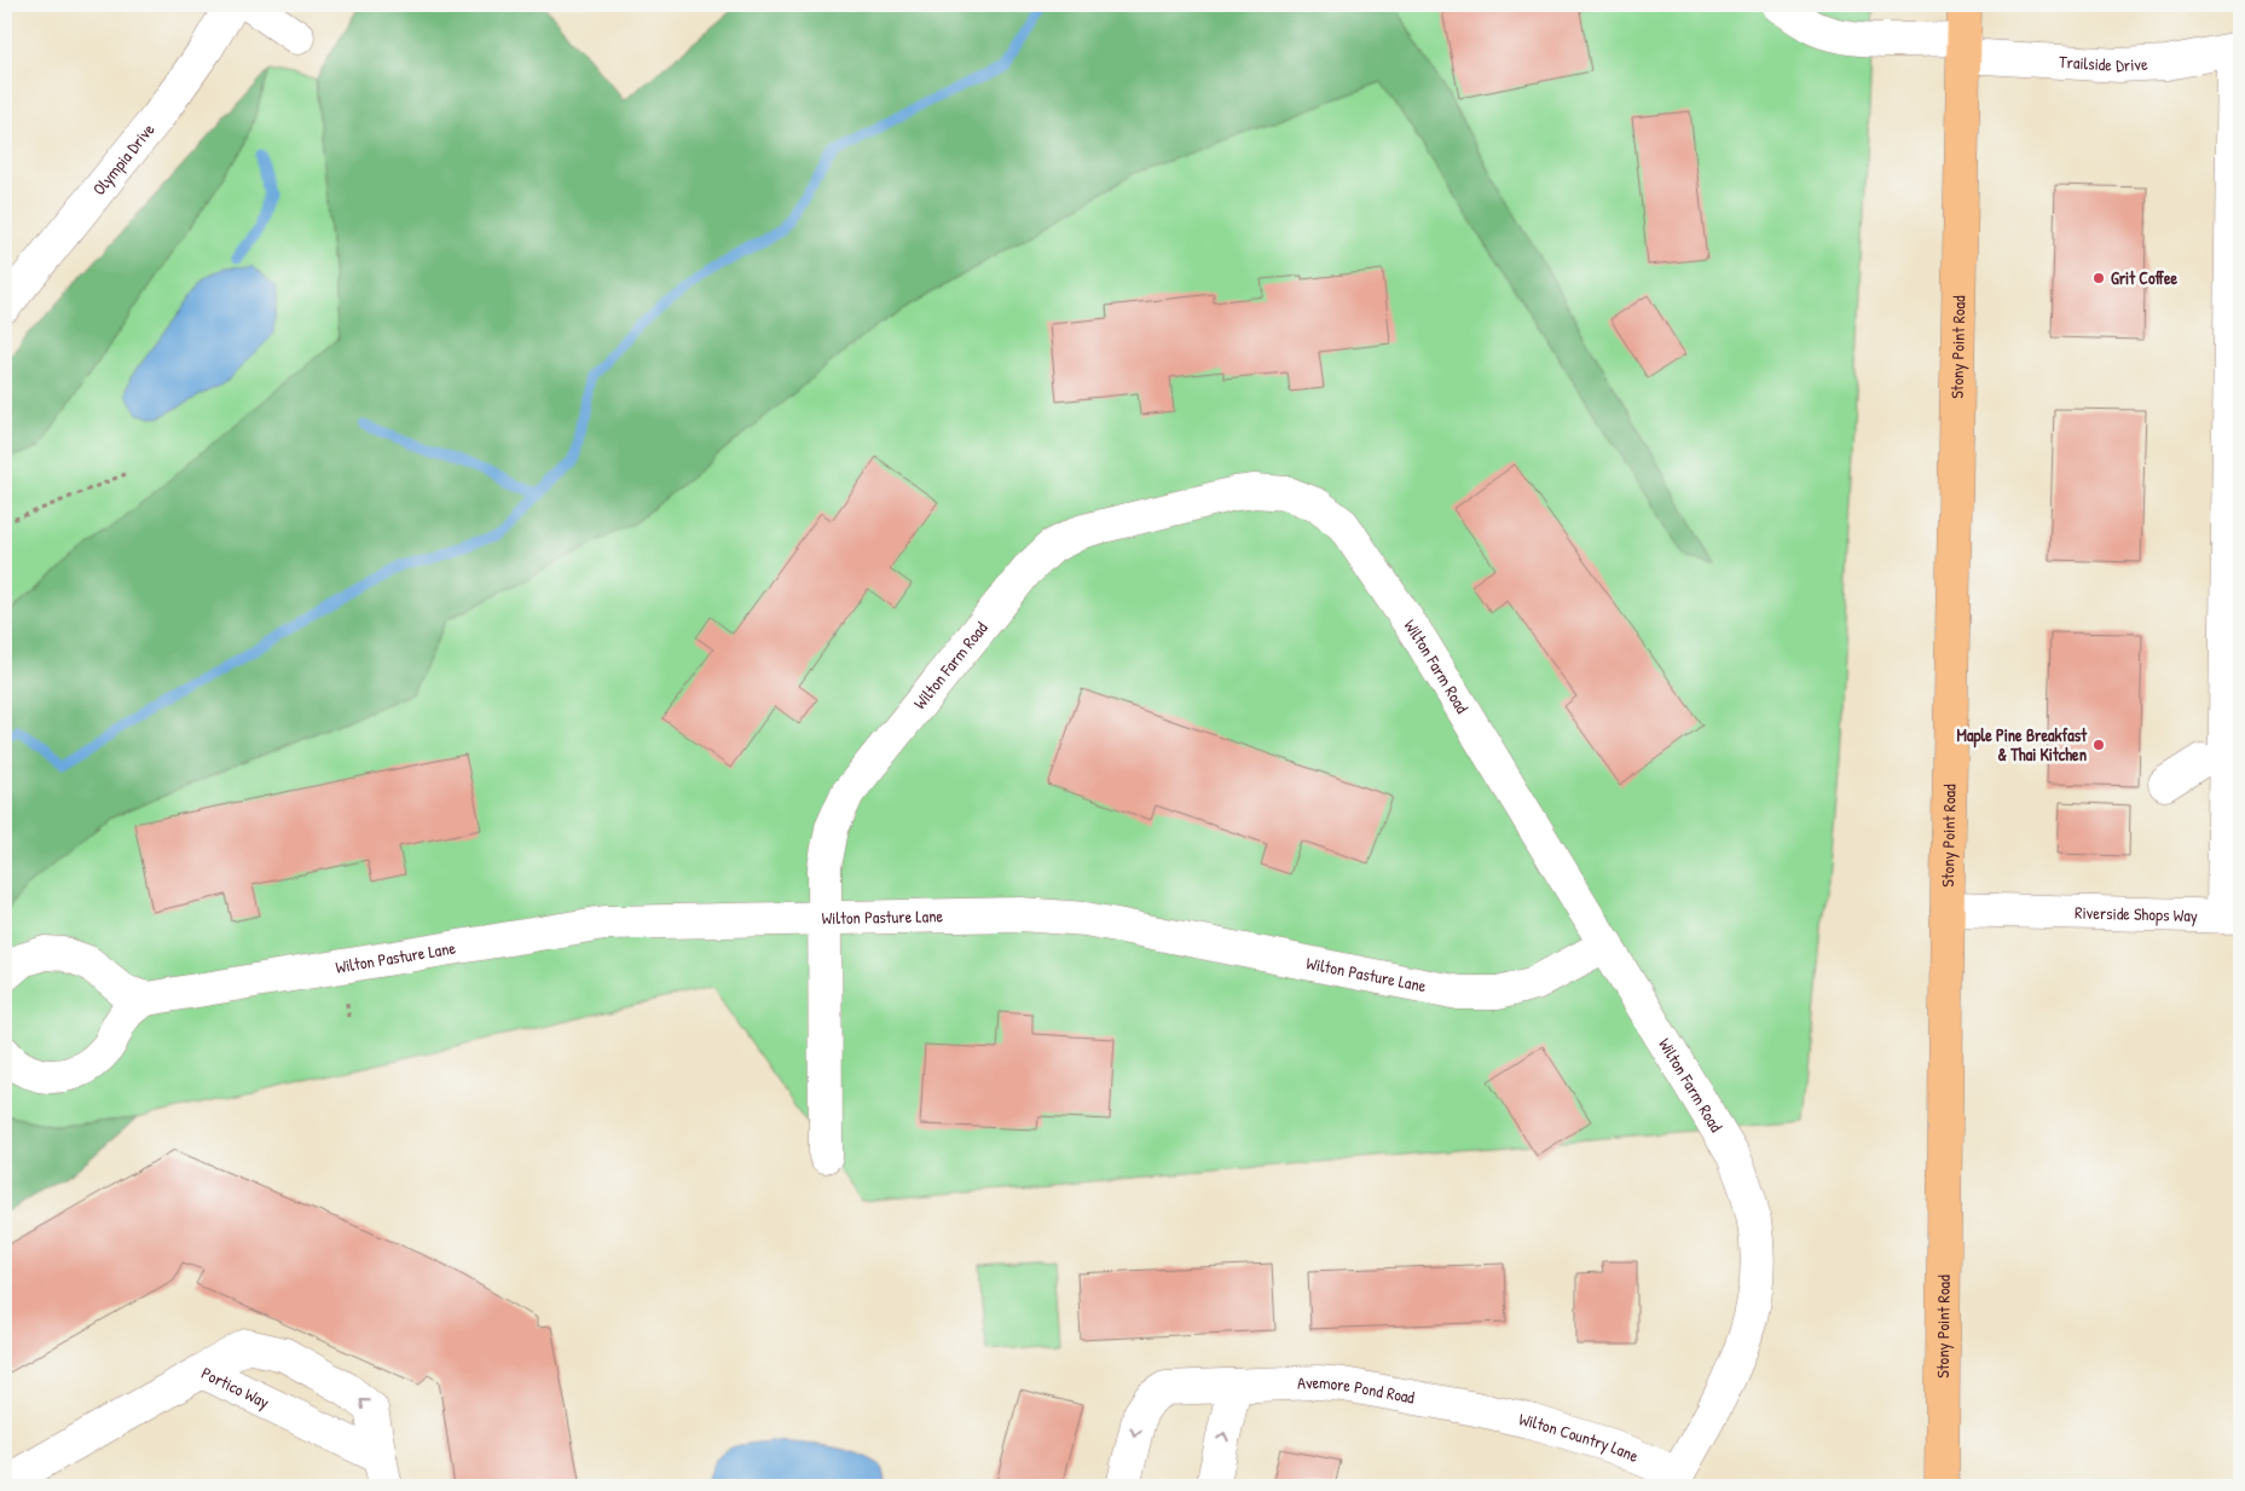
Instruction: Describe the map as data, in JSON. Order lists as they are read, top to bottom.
{
  "streets": {
    "main road": ["Stony Point Road"],
    "street": [
      "Trailside Drive",
      "Olympia Drive",
      "Wilton Farm Road",
      "Riverside Shops Way",
      "Wilton Pasture Lane",
      "Portico Way",
      "Avemore Pond Road",
      "Wilton Country Lane"
    ]
  },
  "crossings": [
    ["Trailside Drive", "Stony Point Road"],
    ["Trailside Drive", "Riverside Shops Way"],
    ["Stony Point Road", "Riverside Shops Way"],
    ["Wilton Farm Road", "Wilton Pasture Lane"],
    ["Wilton Farm Road", "Wilton Country Lane"],
    ["Avemore Pond Road", "Wilton Country Lane"]
  ],
  "one_way": ["Avemore Pond Road"],
  "places": ["Grit Coffee", "Maple Pine Breakfast & Thai Kitchen"]
}
